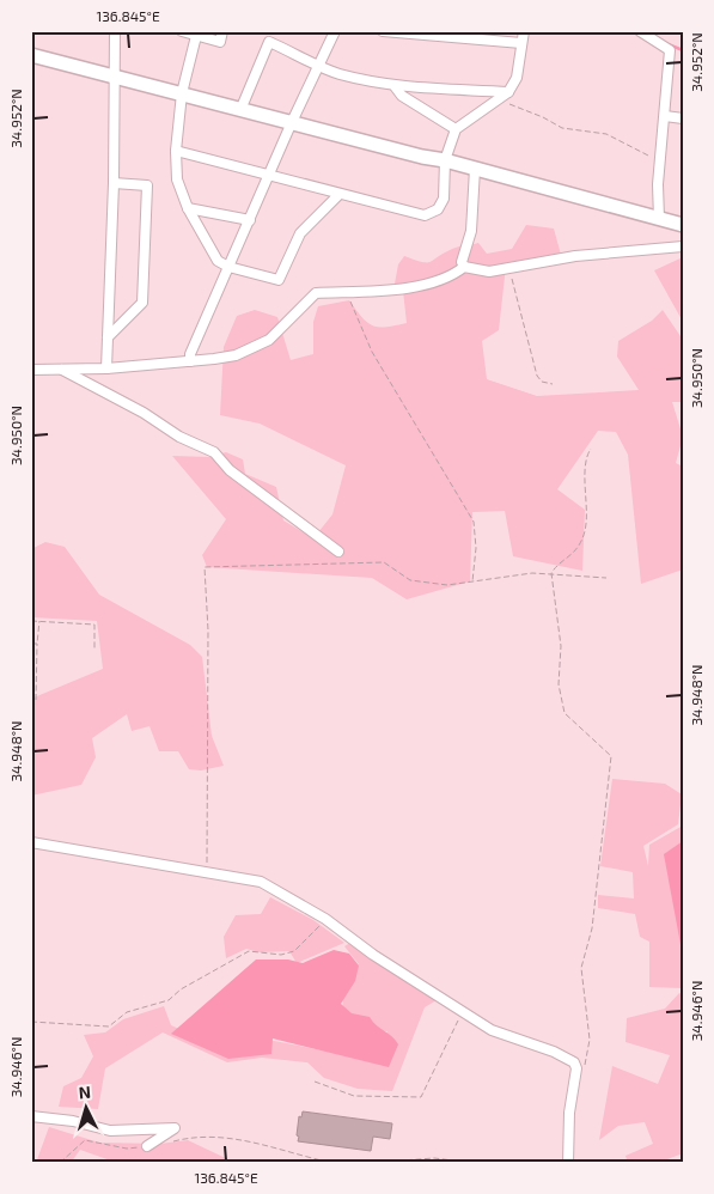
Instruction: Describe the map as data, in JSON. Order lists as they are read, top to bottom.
{
  "north": "top",
  "coordinates": [
    "136.845°E",
    "34.952°N",
    "34.950°N",
    "34.948°N",
    "34.946°N"
  ]
}
